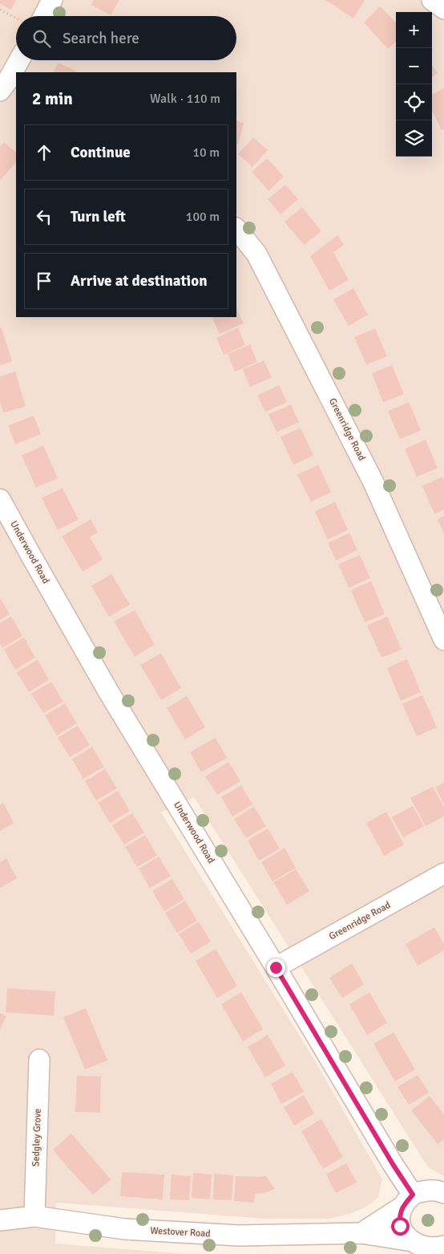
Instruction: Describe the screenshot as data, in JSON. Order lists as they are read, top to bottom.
{
  "streets": {
    "street": [
      "Greenridge Road",
      "Underwood Road",
      "Sedgley Grove",
      "Westover Road"
    ]
  },
  "crossings": [
    ["Greenridge Road", "Underwood Road"],
    ["Sedgley Grove", "Westover Road"]
  ],
  "page": {
    "map_buttons": ["+", "−"],
    "search": "Search here",
    "heading": ["2 min", "Walk · 110 m"],
    "list": [
      ["Continue", "10 m"],
      ["Turn left", "100 m"],
      "Arrive at destination"
    ]
  }
}
